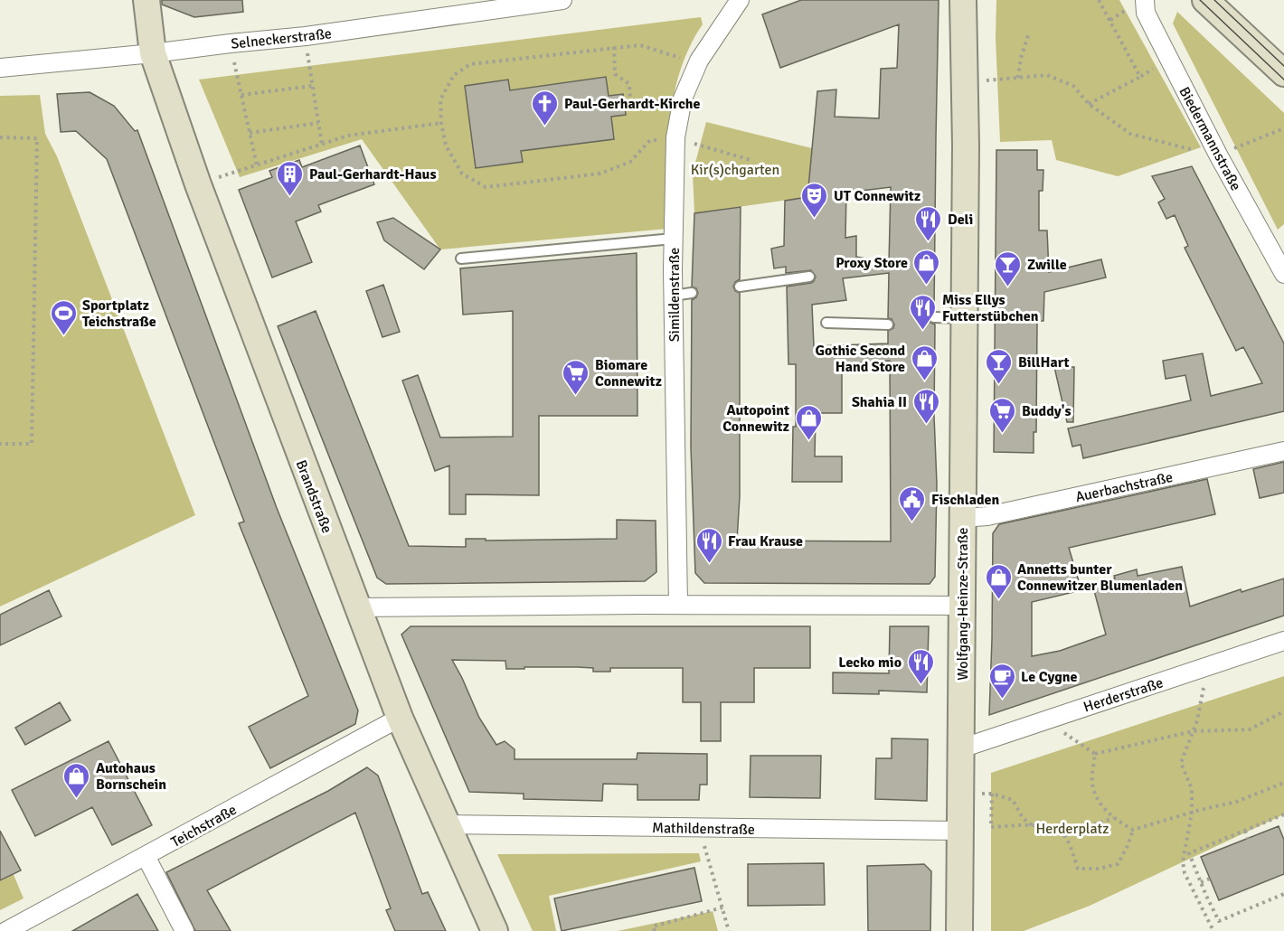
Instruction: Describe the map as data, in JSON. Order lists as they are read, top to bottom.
{
  "streets": {
    "main road": ["Brandstraße", "Wolfgang-Heinze-Straße"],
    "street": [
      "Selneckerstraße",
      "Biedermannstraße",
      "Simildenstraße",
      "Auerbachstraße",
      "Herderstraße",
      "Teichstraße",
      "Mathildenstraße"
    ]
  },
  "crossings": [
    ["Selneckerstraße", "Brandstraße"],
    ["Auerbachstraße", "Wolfgang-Heinze-Straße"],
    ["Brandstraße", "Teichstraße"],
    ["Brandstraße", "Mathildenstraße"],
    ["Wolfgang-Heinze-Straße", "Herderstraße"],
    ["Wolfgang-Heinze-Straße", "Mathildenstraße"]
  ],
  "parks": ["Kir(s)chgarten", "Herderplatz"],
  "places": {
    "church": ["Paul-Gerhardt-Kirche"],
    "building": ["Paul-Gerhardt-Haus"],
    "theatre": ["UT Connewitz"],
    "restaurant": [
      "Deli",
      "Miss Ellys Futterstübchen",
      "Shahia II",
      "Frau Krause",
      "Lecko mio"
    ],
    "shop": [
      "Proxy Store",
      "Gothic Second Hand Store",
      "Autopoint Connewitz",
      "Annetts bunter Connewitzer Blumenladen",
      "Autohaus Bornschein"
    ],
    "bar": ["Zwille", "BillHart"],
    "sports": ["Sportplatz Teichstraße"],
    "supermarket": ["Biomare Connewitz", "Buddy's"],
    "public building": ["Fischladen"],
    "cafe": ["Le Cygne"]
  }
}
